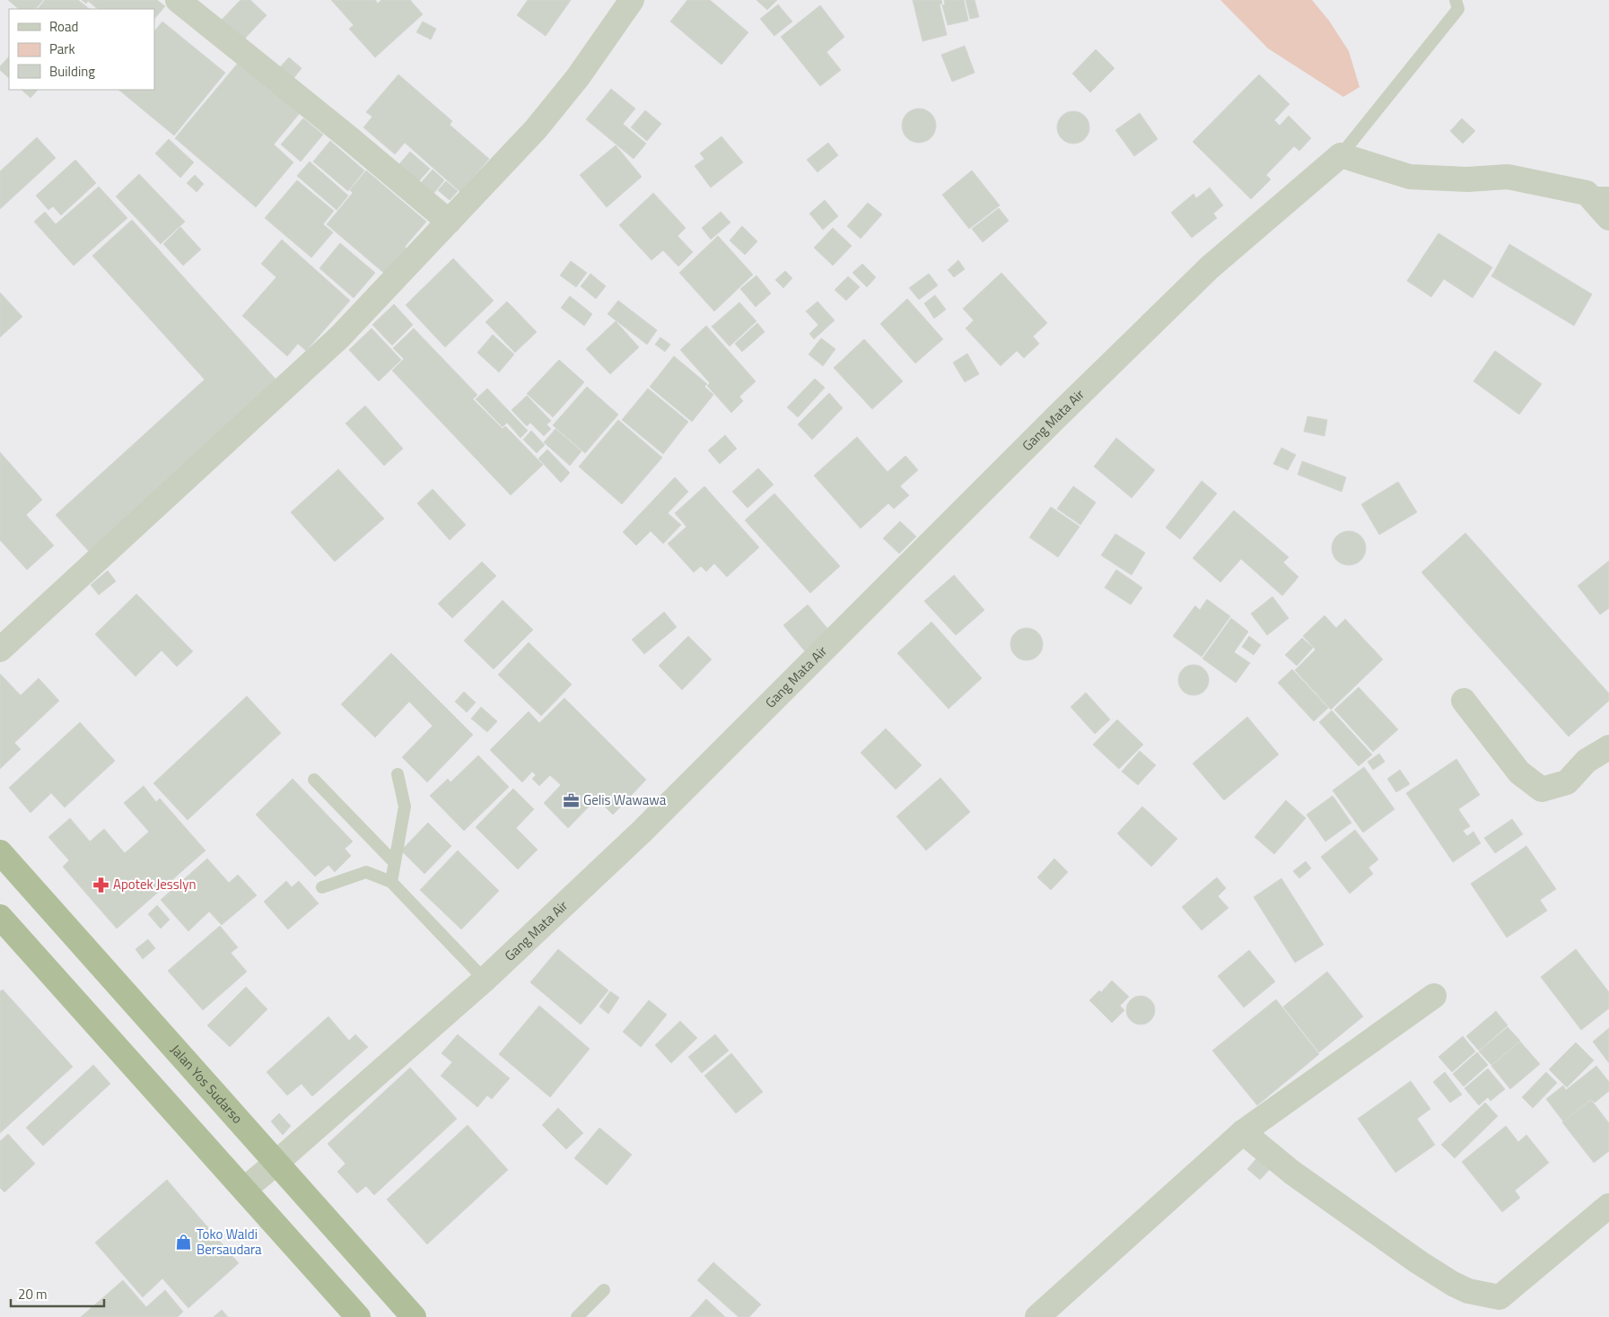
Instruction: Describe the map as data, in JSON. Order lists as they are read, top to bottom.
{
  "streets": {
    "highway": ["Jalan Yos Sudarso"],
    "street": ["Gang Mata Air"]
  },
  "crossings": [
    ["Gang Mata Air", "Jalan Yos Sudarso"]
  ],
  "places": {
    "office": ["Gelis Wawawa"],
    "pharmacy": ["Apotek Jesslyn"],
    "shop": ["Toko Waldi Bersaudara"]
  },
  "legend": ["Road", "Park", "Building"],
  "scale_bar": "20 m"
}
